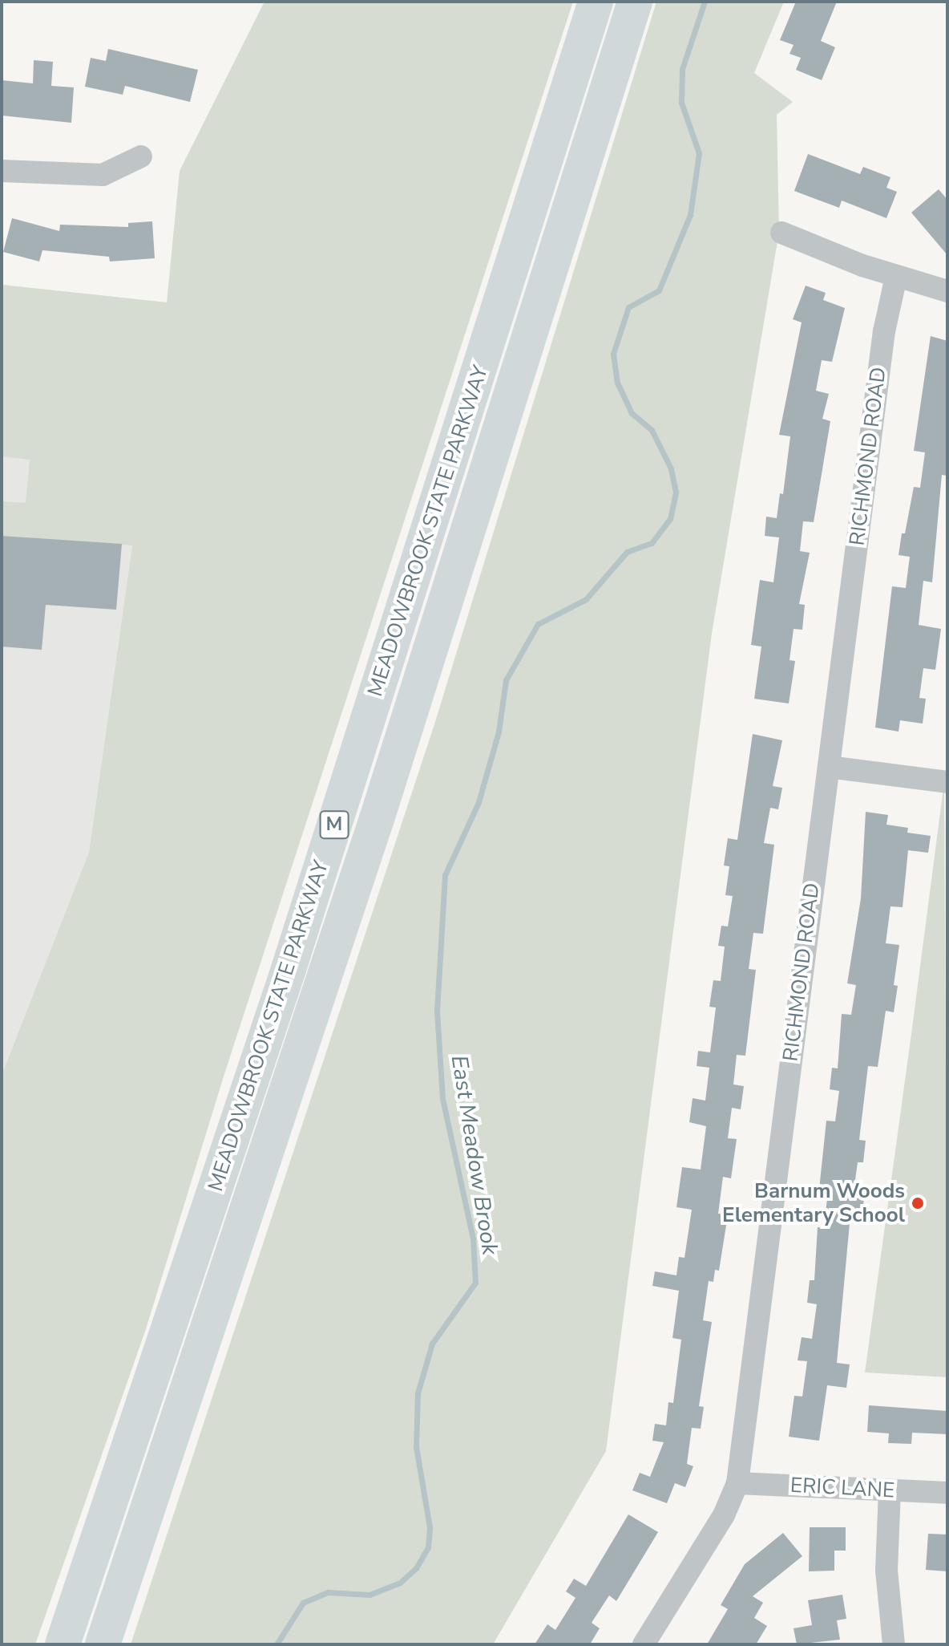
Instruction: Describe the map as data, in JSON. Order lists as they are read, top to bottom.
{
  "streets": {
    "highway": ["MEADOWBROOK STATE PARKWAY", "M"],
    "street": ["RICHMOND ROAD", "ERIC LANE"]
  },
  "crossings": [
    ["RICHMOND ROAD", "ERIC LANE"]
  ],
  "water": ["East Meadow Brook"],
  "places": ["Barnum Woods Elementary School"]
}
